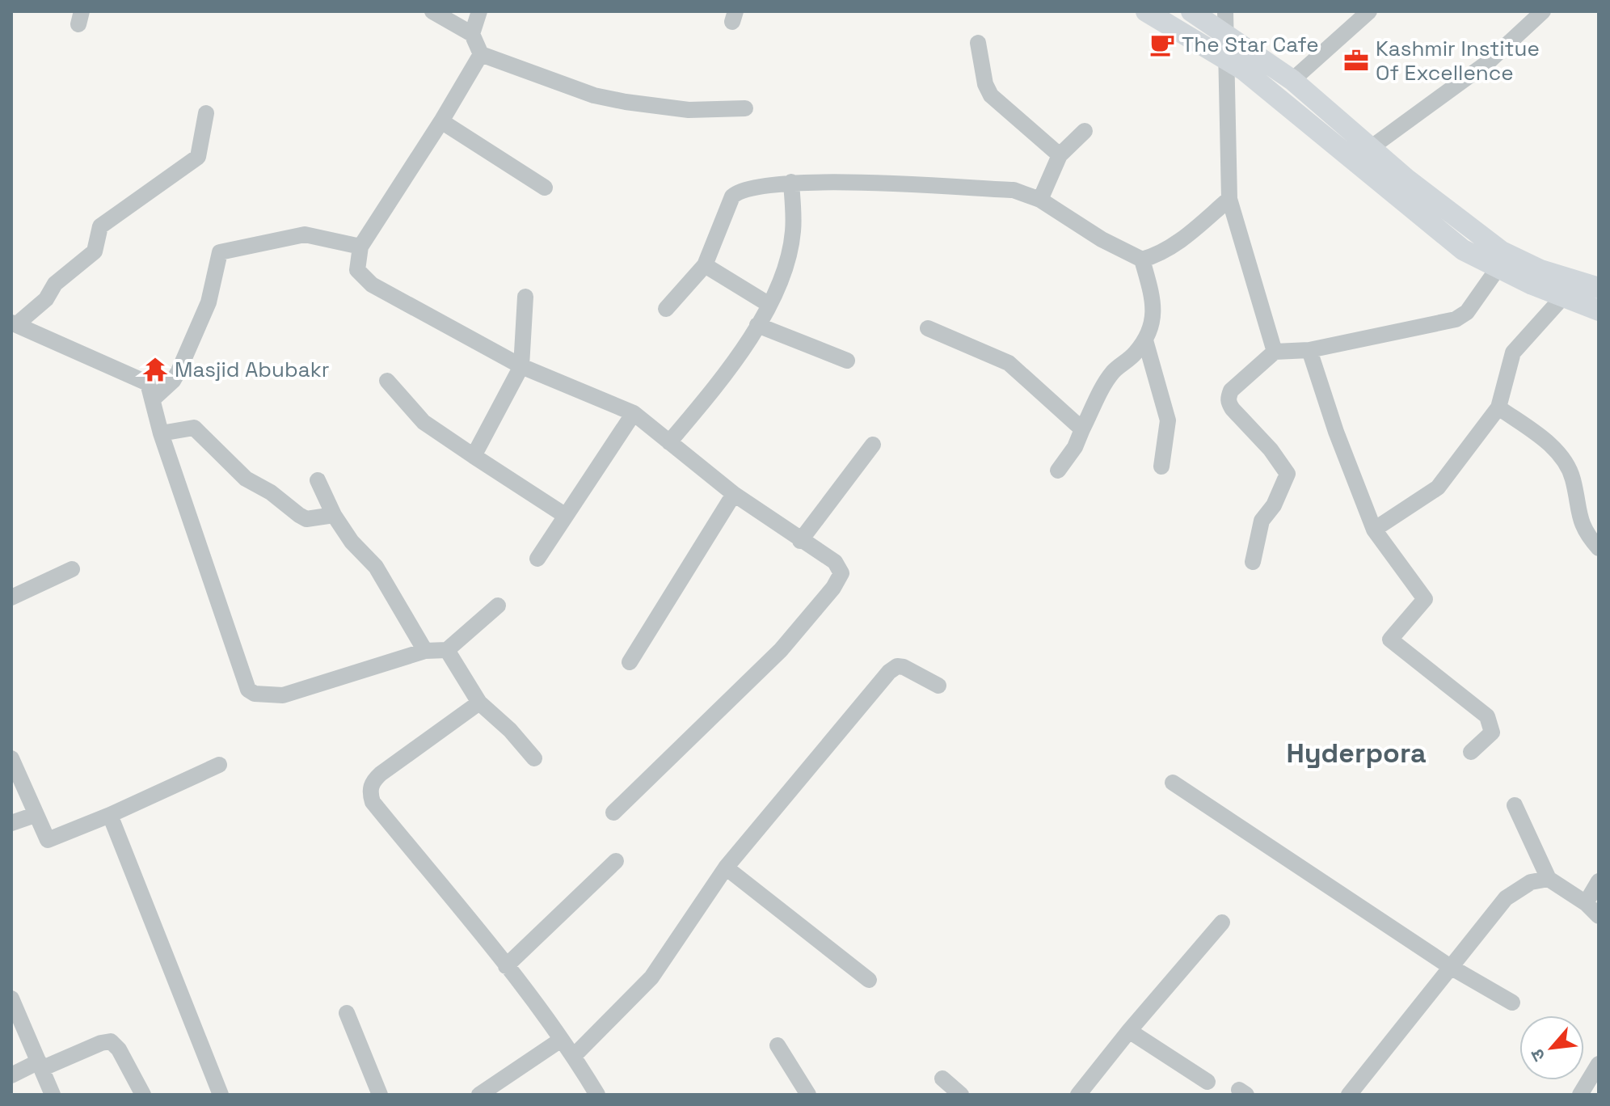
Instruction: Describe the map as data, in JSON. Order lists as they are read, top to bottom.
{
  "districts": ["Hyderpora"],
  "places": {
    "cafe": ["The Star Cafe"],
    "office": ["Kashmir Institue Of Excellence"],
    "temple": ["Masjid Abubakr"]
  },
  "north": "bottom left"
}
